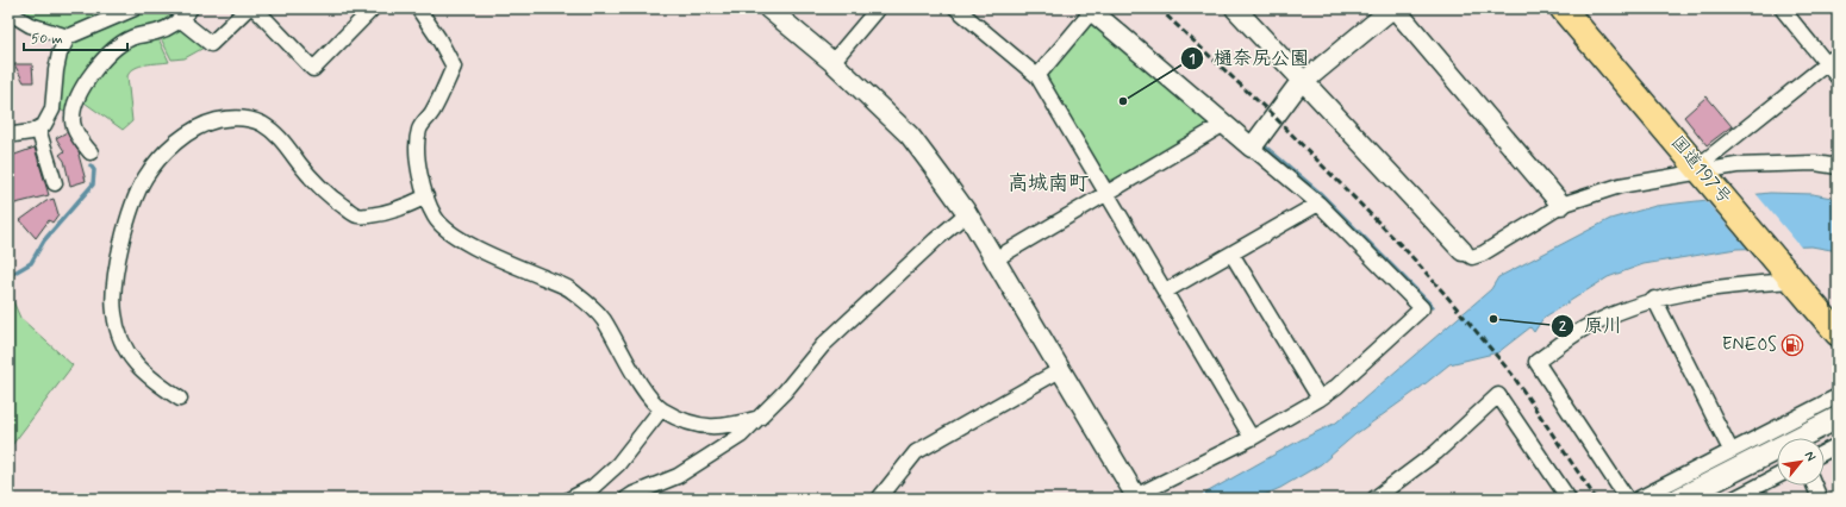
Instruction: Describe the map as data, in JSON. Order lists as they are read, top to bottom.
{
  "streets": {
    "highway": ["国道197号"]
  },
  "districts": ["高城南町"],
  "places": {
    "other": ["樋奈尻公園", "原川"],
    "fuel station": ["ENEOS"]
  },
  "scale_bar": "50 m",
  "north": "top right"
}
